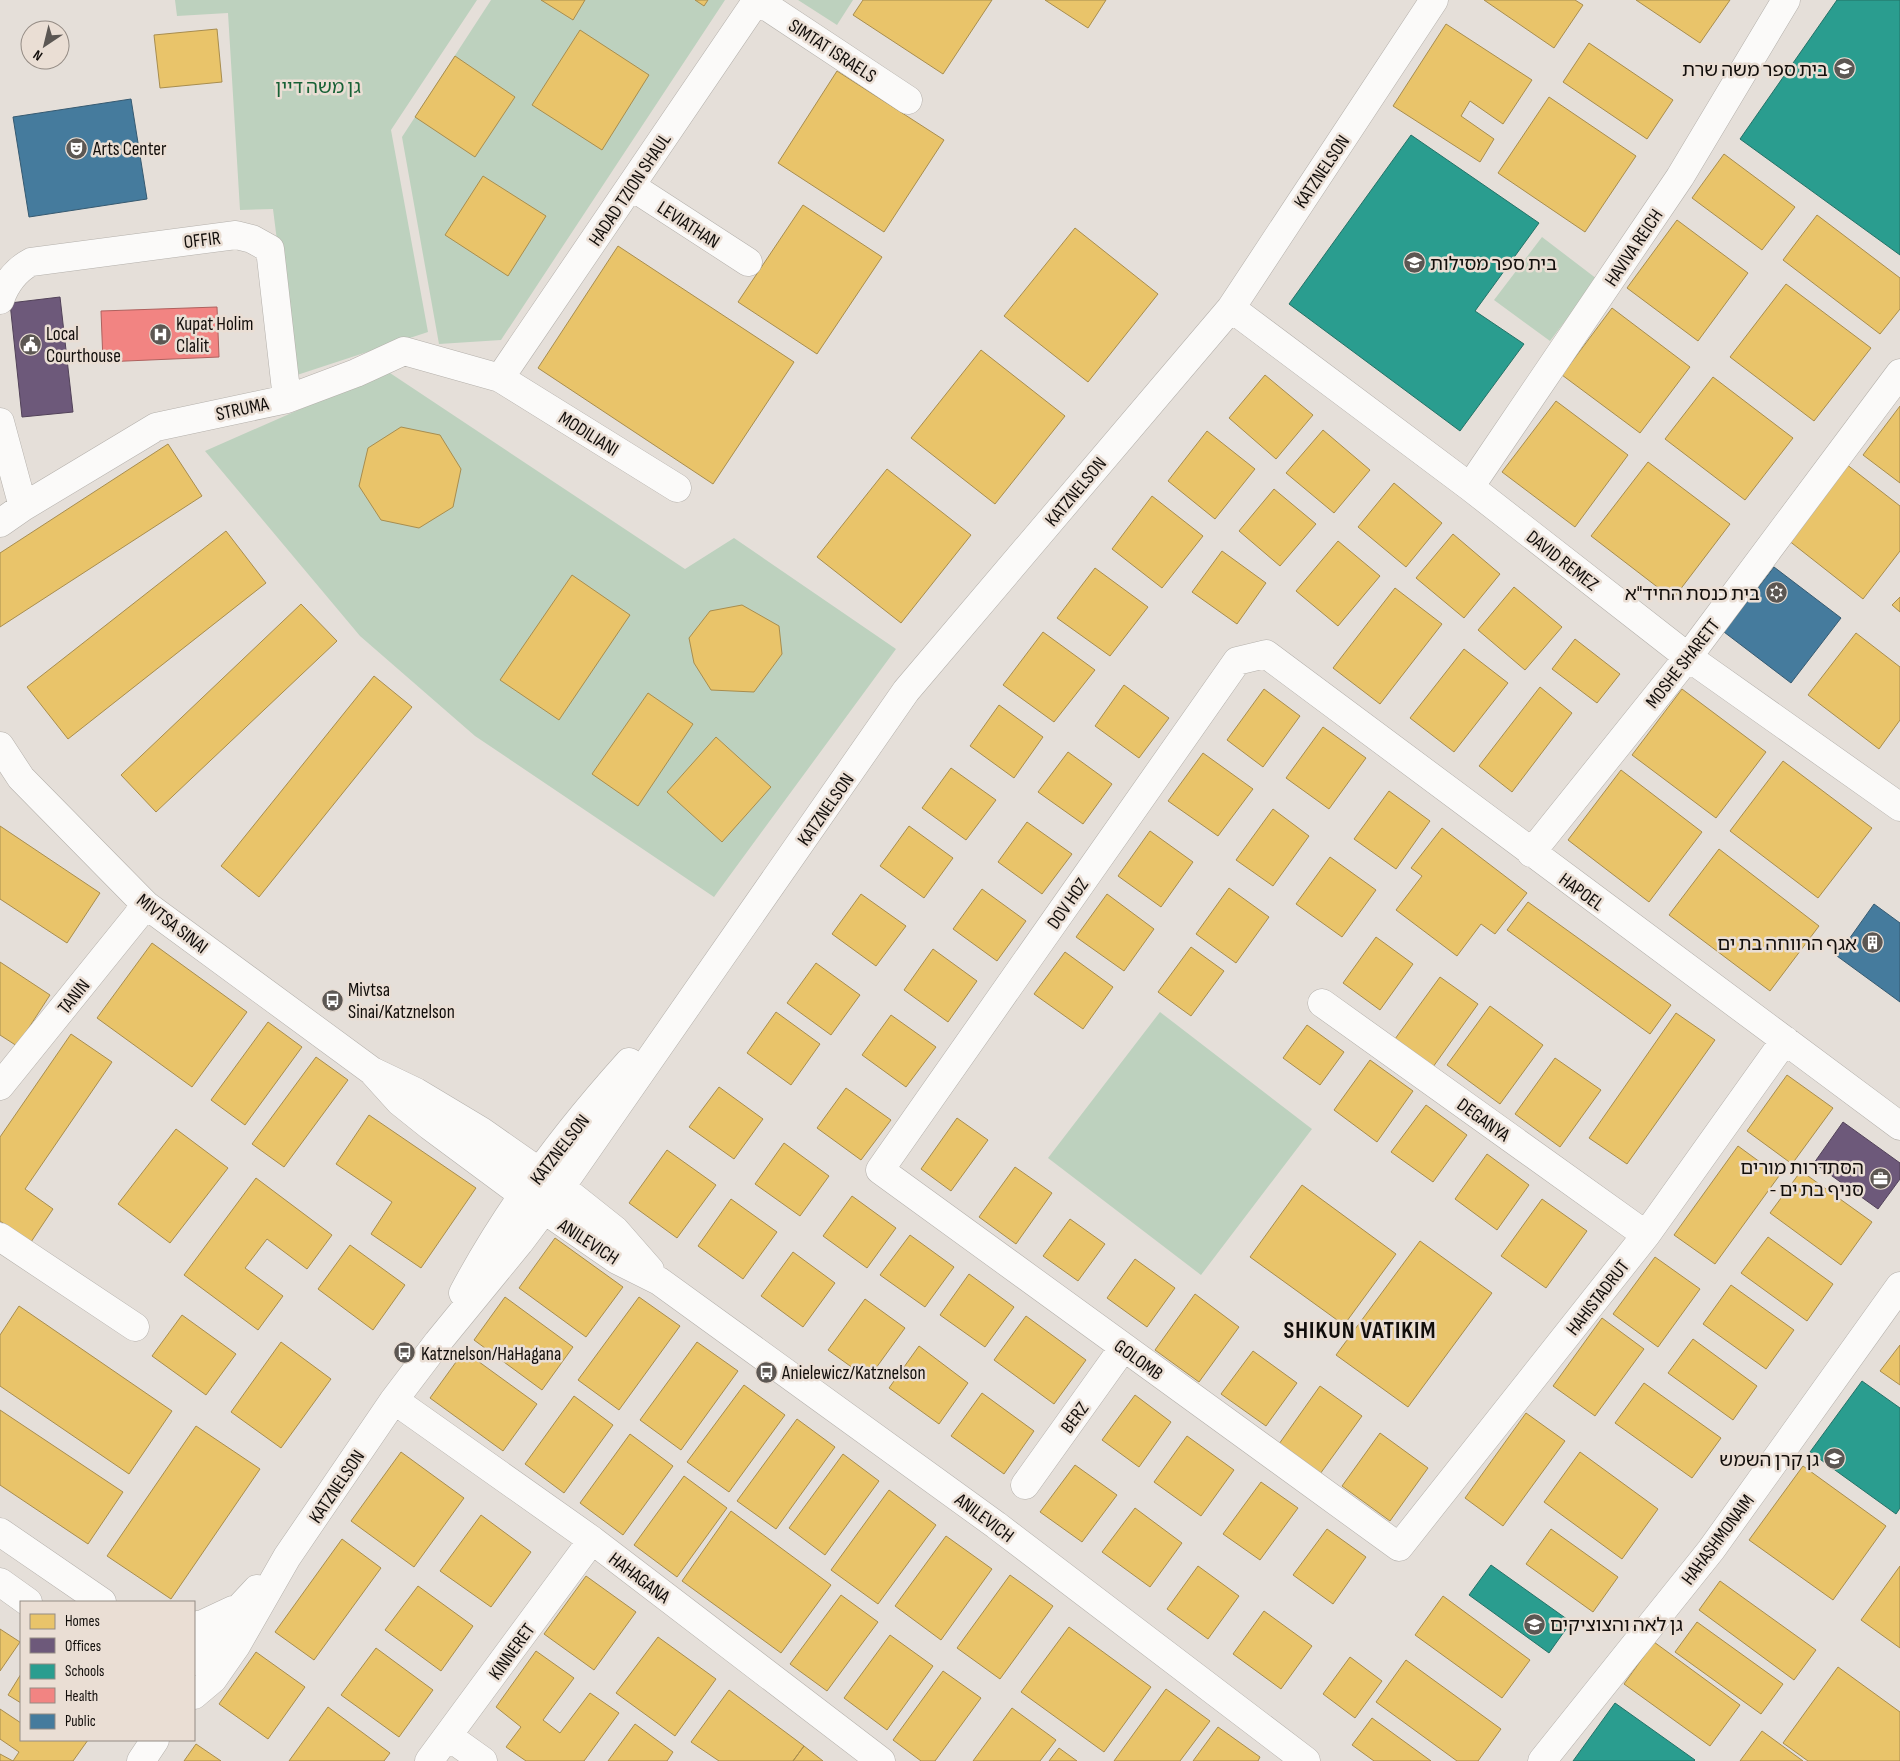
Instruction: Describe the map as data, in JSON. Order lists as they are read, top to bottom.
{
  "streets": {
    "street": [
      "SIMTAT ISRAELS",
      "KATZNELSON",
      "HADAD TZION SHAUL",
      "LEVIATHAN",
      "OFFIR",
      "HAVIVA REICH",
      "STRUMA",
      "MODILIANI",
      "DAVID REMEZ",
      "MOSHE SHARETT",
      "HAPOEL",
      "DOV HOZ",
      "MIVTSA SINAI",
      "TANIN",
      "DEGANYA",
      "ANILEVICH",
      "HAHISTADRUT",
      "GOLOMB",
      "BERZ",
      "HAHASHMONAIM",
      "HAHAGANA",
      "KINNERET"
    ]
  },
  "crossings": [
    ["SIMTAT ISRAELS", "HADAD TZION SHAUL"],
    ["KATZNELSON", "DAVID REMEZ"],
    ["KATZNELSON", "MIVTSA SINAI"],
    ["KATZNELSON", "ANILEVICH"],
    ["KATZNELSON", "HAHAGANA"],
    ["HADAD TZION SHAUL", "LEVIATHAN"],
    ["HADAD TZION SHAUL", "STRUMA"],
    ["HADAD TZION SHAUL", "MODILIANI"],
    ["OFFIR", "STRUMA"],
    ["HAVIVA REICH", "DAVID REMEZ"],
    ["STRUMA", "MODILIANI"],
    ["DAVID REMEZ", "MOSHE SHARETT"],
    ["MOSHE SHARETT", "HAPOEL"],
    ["HAPOEL", "DOV HOZ"],
    ["HAPOEL", "HAHISTADRUT"],
    ["DOV HOZ", "GOLOMB"],
    ["MIVTSA SINAI", "TANIN"],
    ["MIVTSA SINAI", "ANILEVICH"],
    ["DEGANYA", "HAHISTADRUT"],
    ["HAHISTADRUT", "GOLOMB"],
    ["GOLOMB", "BERZ"],
    ["HAHAGANA", "KINNERET"]
  ],
  "districts": ["SHIKUN VATIKIM"],
  "parks": ["גן משה דיין"],
  "places": {
    "school or university": [
      "בית ספר משה שרת",
      "בית ספר מסילות",
      "גן קרן השמש",
      "גן לאה והצוציקים"
    ],
    "theatre": ["Arts Center"],
    "hospital": ["Kupat Holim Clalit"],
    "public building": ["Local Courthouse"],
    "synagogue": ["בית כנסת החיד\"א"],
    "building": ["אגף הרווחה בת ים"],
    "bus stop": ["Mivtsa Sinai/Katznelson", "Katznelson/HaHagana", "Anielewicz/Katznelson"],
    "office": ["הסתדרות מורים - סניף בת ים"]
  },
  "legend": [
    "Homes",
    "Offices",
    "Schools",
    "Health",
    "Public"
  ],
  "north": "bottom left"
}
